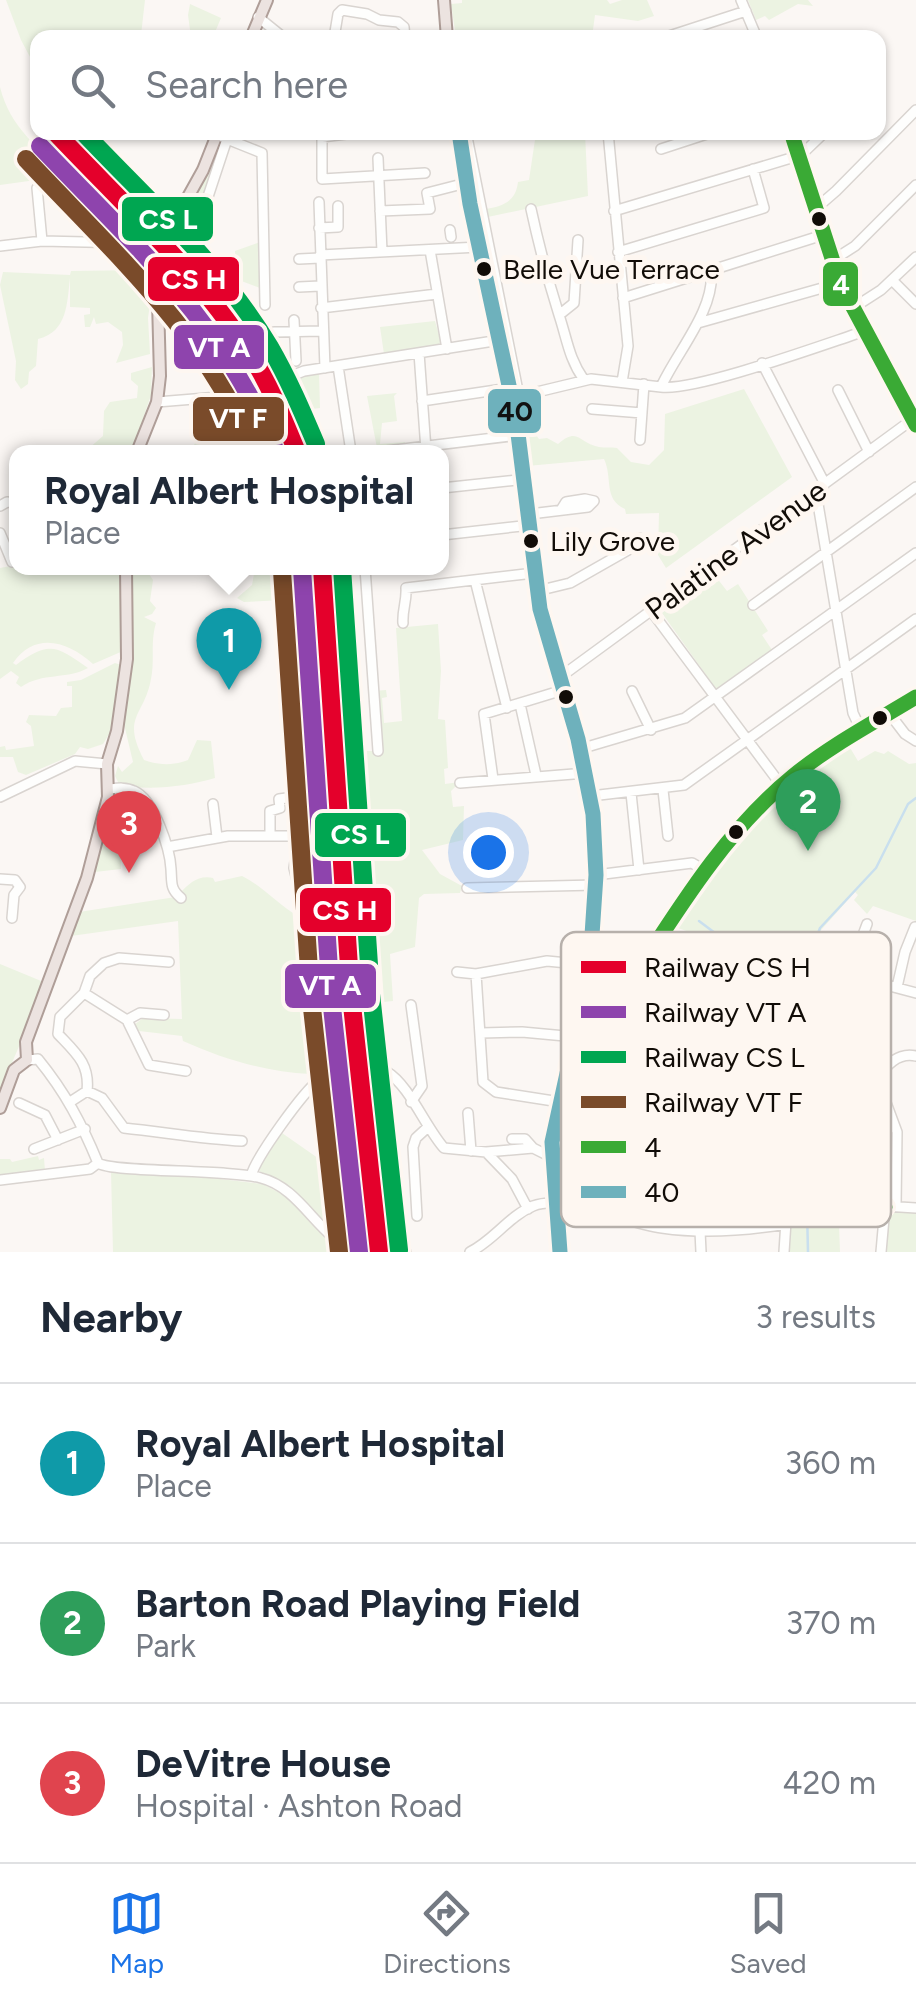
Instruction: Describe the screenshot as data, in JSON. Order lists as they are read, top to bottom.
{
  "streets": {
    "street": ["Palatine Avenue"]
  },
  "places": ["Belle Vue Terrace", "Lily Grove"],
  "lines": ["transit line 4", "transit line 40"],
  "legend": [
    "Railway CS H",
    "Railway VT A",
    "Railway CS L",
    "Railway VT F",
    "4",
    "40"
  ],
  "page": {
    "search": "Search here",
    "popup": ["Royal Albert Hospital", "Place"],
    "pins": ["1", "2", "3"],
    "heading": ["Nearby", "3 results"],
    "list": [
      {
        "mark": "1",
        "name": "Royal Albert Hospital",
        "note": "Place",
        "value": "360 m"
      },
      {
        "mark": "2",
        "name": "Barton Road Playing Field",
        "note": "Park",
        "value": "370 m"
      },
      {
        "mark": "3",
        "name": "DeVitre House",
        "note": "Hospital · Ashton Road",
        "value": "420 m"
      }
    ],
    "nav": ["Map", "Directions", "Saved"]
  }
}
